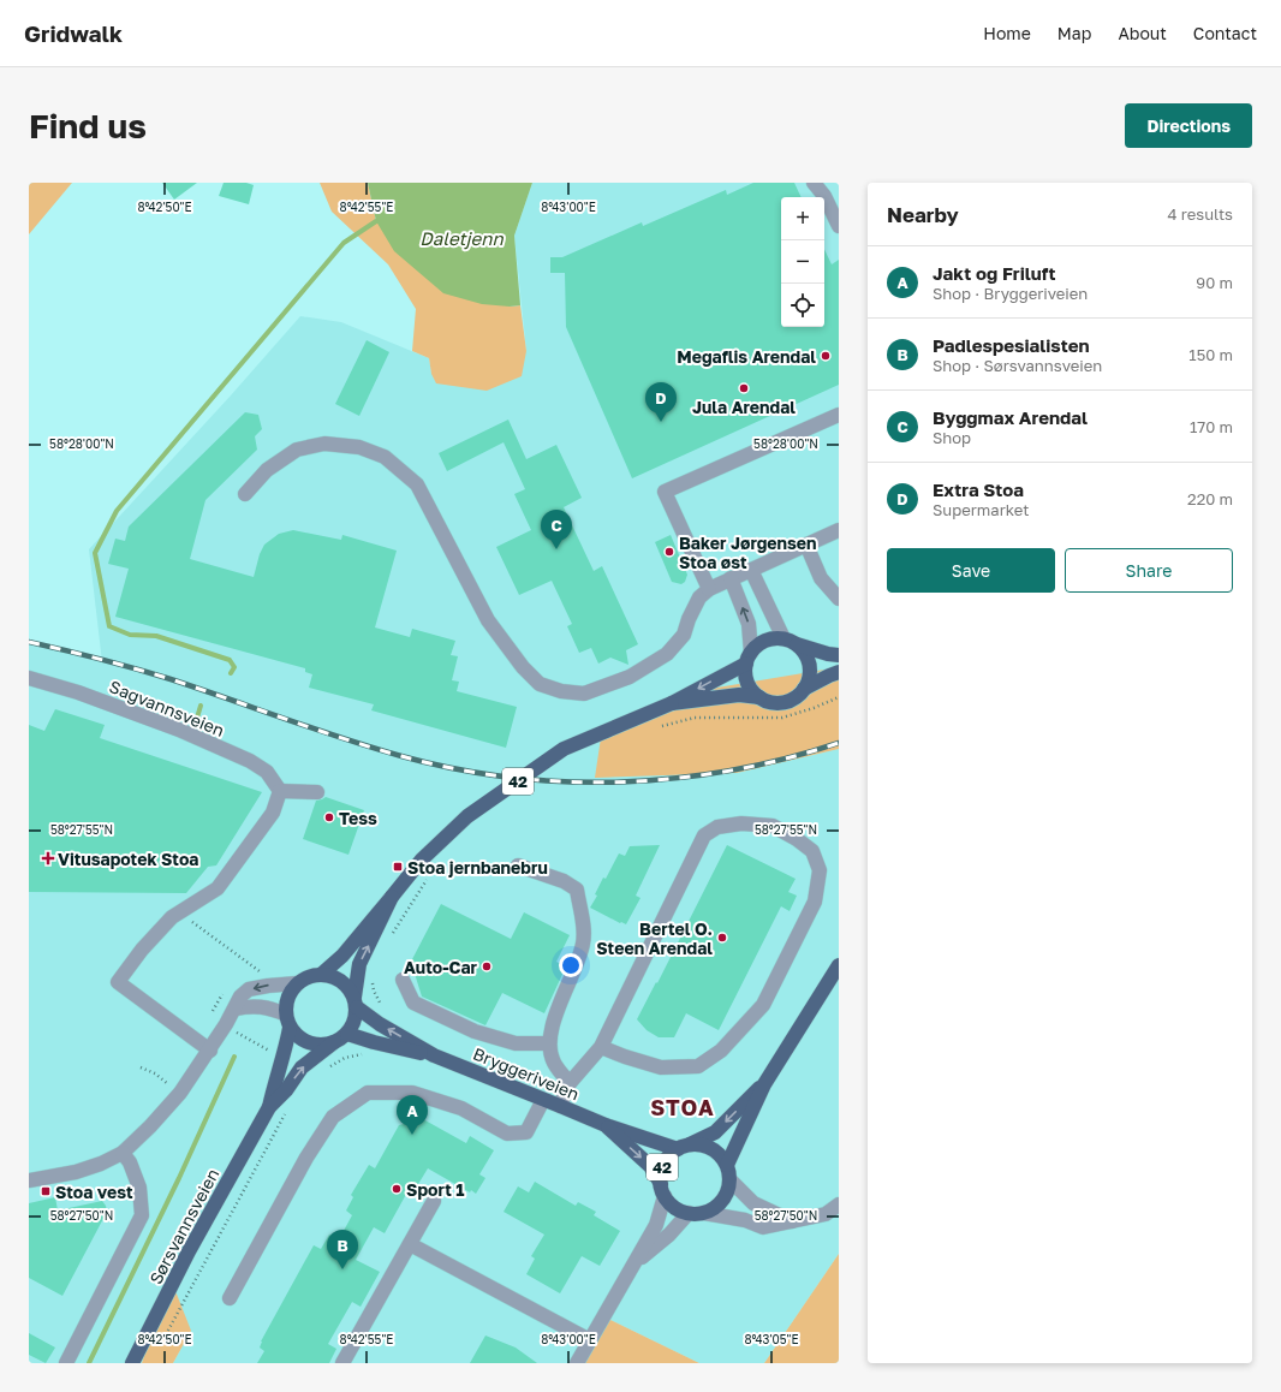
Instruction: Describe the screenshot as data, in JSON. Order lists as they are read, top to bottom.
{
  "streets": {
    "main road": ["42", "Bryggeriveien", "Sørsvannsveien"],
    "street": ["Sagvannsveien"]
  },
  "crossings": [
    ["42", "Bryggeriveien"],
    ["42", "Sørsvannsveien"],
    ["Bryggeriveien", "Sørsvannsveien"]
  ],
  "districts": ["STOA"],
  "water": ["Daletjenn"],
  "places": {
    "other": [
      "Megaflis Arendal",
      "Jula Arendal",
      "Baker Jørgensen Stoa øst",
      "Tess",
      "Bertel O. Steen Arendal",
      "Auto-Car",
      "Sport 1"
    ],
    "health": ["Vitusapotek Stoa"],
    "transit": ["Stoa jernbanebru", "Stoa vest"]
  },
  "page": {
    "header": "Gridwalk",
    "nav": [
      "Home",
      "Map",
      "About",
      "Contact"
    ],
    "buttons": [
      "Directions",
      ["Save", "Share"]
    ],
    "title": "Find us",
    "heading": ["Nearby", "4 results"],
    "map_buttons": ["+", "−"],
    "list": [
      {
        "mark": "A",
        "name": "Jakt og Friluft",
        "note": "Shop · Bryggeriveien",
        "value": "90 m"
      },
      {
        "mark": "B",
        "name": "Padlespesialisten",
        "note": "Shop · Sørsvannsveien",
        "value": "150 m"
      },
      {
        "mark": "C",
        "name": "Byggmax Arendal",
        "note": "Shop",
        "value": "170 m"
      },
      {
        "mark": "D",
        "name": "Extra Stoa",
        "note": "Supermarket",
        "value": "220 m"
      }
    ],
    "pins": [
      "D",
      "C",
      "A",
      "B"
    ]
  },
  "coordinates": [
    "8°42'50\"E",
    "8°42'55\"E",
    "8°43'00\"E",
    "58°28'00\"N",
    "58°27'55\"N",
    "58°27'50\"N",
    "8°43'05\"E"
  ]
}
